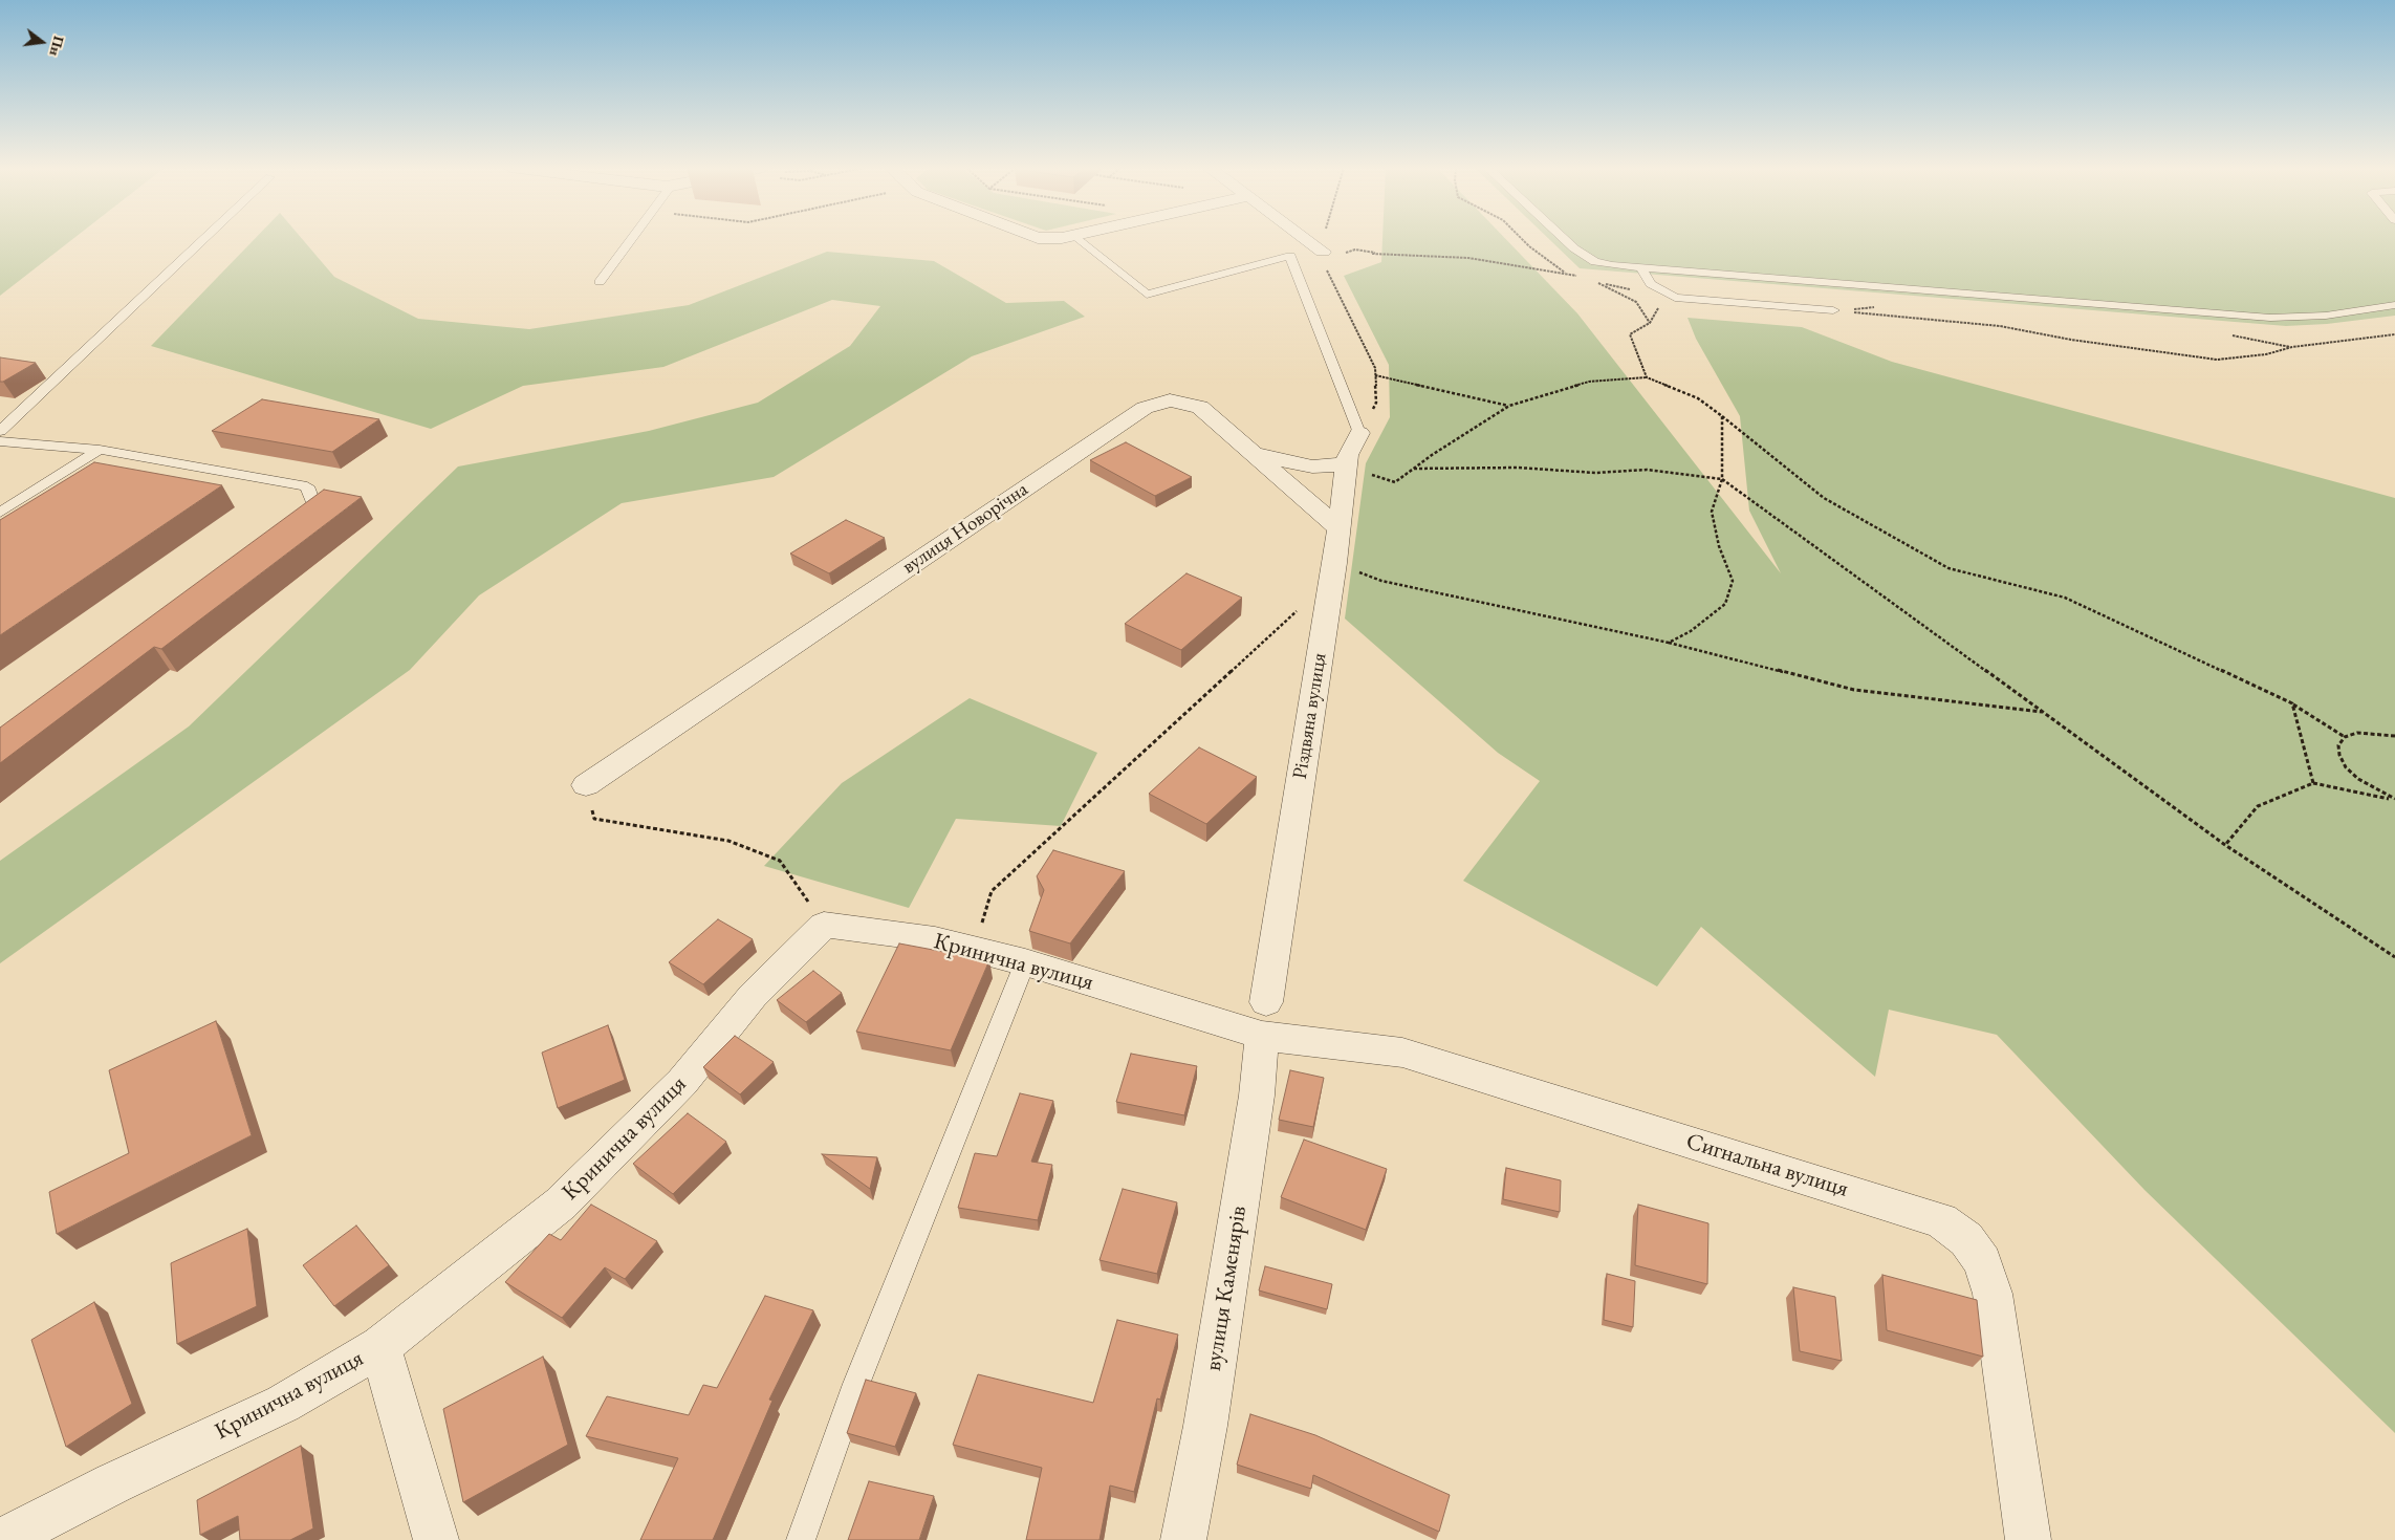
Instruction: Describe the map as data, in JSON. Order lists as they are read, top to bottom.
{
  "streets": {
    "street": [
      "вулиця Новорічна",
      "Різдвяна вулиця",
      "Кринична вулиця",
      "Сигнальна вулиця",
      "вулиця Каменярів"
    ]
  },
  "crossings": [
    ["вулиця Новорічна", "Різдвяна вулиця"],
    ["Різдвяна вулиця", "Кринична вулиця"],
    ["Різдвяна вулиця", "Сигнальна вулиця"],
    ["Різдвяна вулиця", "вулиця Каменярів"],
    ["Кринична вулиця", "Сигнальна вулиця"],
    ["Кринична вулиця", "вулиця Каменярів"],
    ["Сигнальна вулиця", "вулиця Каменярів"]
  ],
  "north": "right"
}
